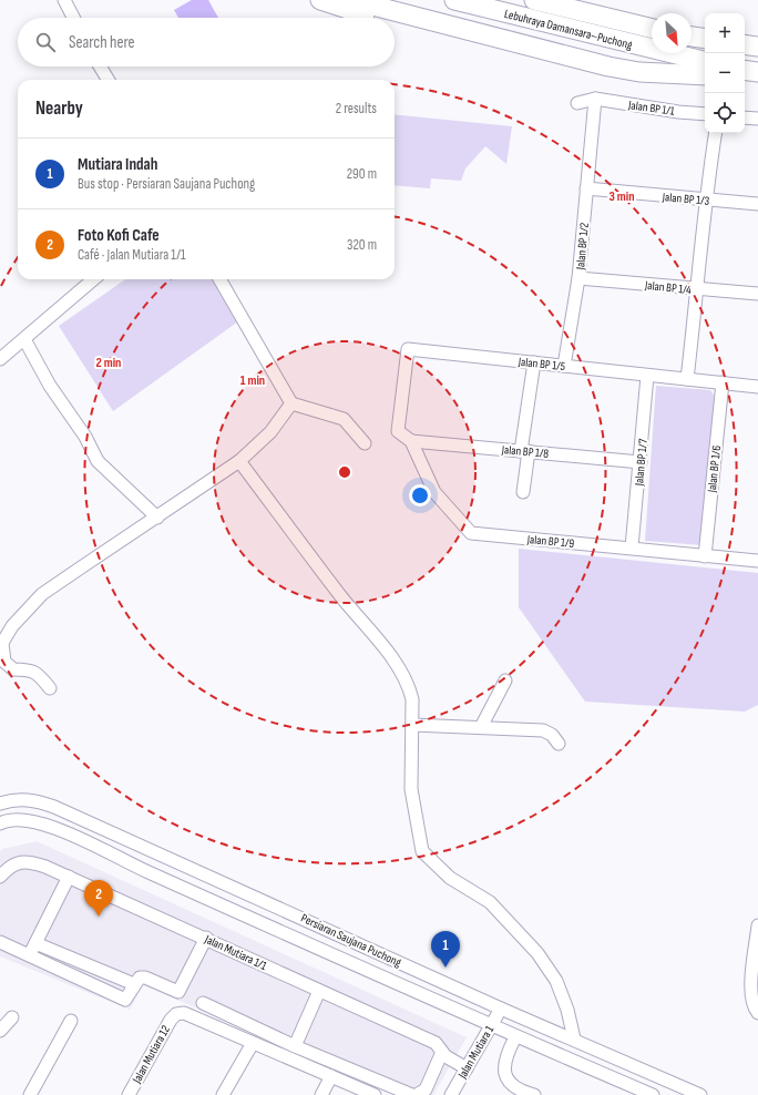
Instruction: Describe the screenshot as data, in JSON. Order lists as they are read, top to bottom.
{
  "streets": {
    "highway": ["Lebuhraya Damansara–Puchong"],
    "street": [
      "Jalan BP 1/1",
      "Jalan BP 1/3",
      "Jalan BP 1/2",
      "Jalan BP 1/4",
      "Jalan BP 1/5",
      "Jalan BP 1/8",
      "Jalan BP 1/7",
      "Jalan BP 1/6",
      "Jalan BP 1/9",
      "Persiaran Saujana Puchong",
      "Jalan Mutiara 1/1",
      "Jalan Mutiara 1",
      "Jalan Mutiara 12"
    ]
  },
  "crossings": [
    ["Jalan BP 1/1", "Jalan BP 1/2"],
    ["Jalan BP 1/3", "Jalan BP 1/2"],
    ["Jalan BP 1/2", "Jalan BP 1/4"],
    ["Jalan BP 1/2", "Jalan BP 1/5"],
    ["Jalan BP 1/5", "Jalan BP 1/7"],
    ["Jalan BP 1/5", "Jalan BP 1/6"],
    ["Jalan BP 1/5", "Jalan BP 1/9"],
    ["Jalan BP 1/8", "Jalan BP 1/7"],
    ["Jalan BP 1/8", "Jalan BP 1/9"],
    ["Jalan BP 1/7", "Jalan BP 1/9"],
    ["Jalan BP 1/6", "Jalan BP 1/9"],
    ["Persiaran Saujana Puchong", "Jalan Mutiara 1"],
    ["Jalan Mutiara 1/1", "Jalan Mutiara 1"]
  ],
  "north": "bottom right",
  "page": {
    "map_buttons": ["+", "−"],
    "search": "Search here",
    "heading": ["Nearby", "2 results"],
    "list": [
      {
        "mark": "1",
        "name": "Mutiara Indah",
        "note": "Bus stop · Persiaran Saujana Puchong",
        "value": "290 m"
      },
      {
        "mark": "2",
        "name": "Foto Kofi Cafe",
        "note": "Café · Jalan Mutiara 1/1",
        "value": "320 m"
      }
    ],
    "pins": ["2", "1"]
  },
  "rings": ["3 min", "2 min", "1 min"]
}
